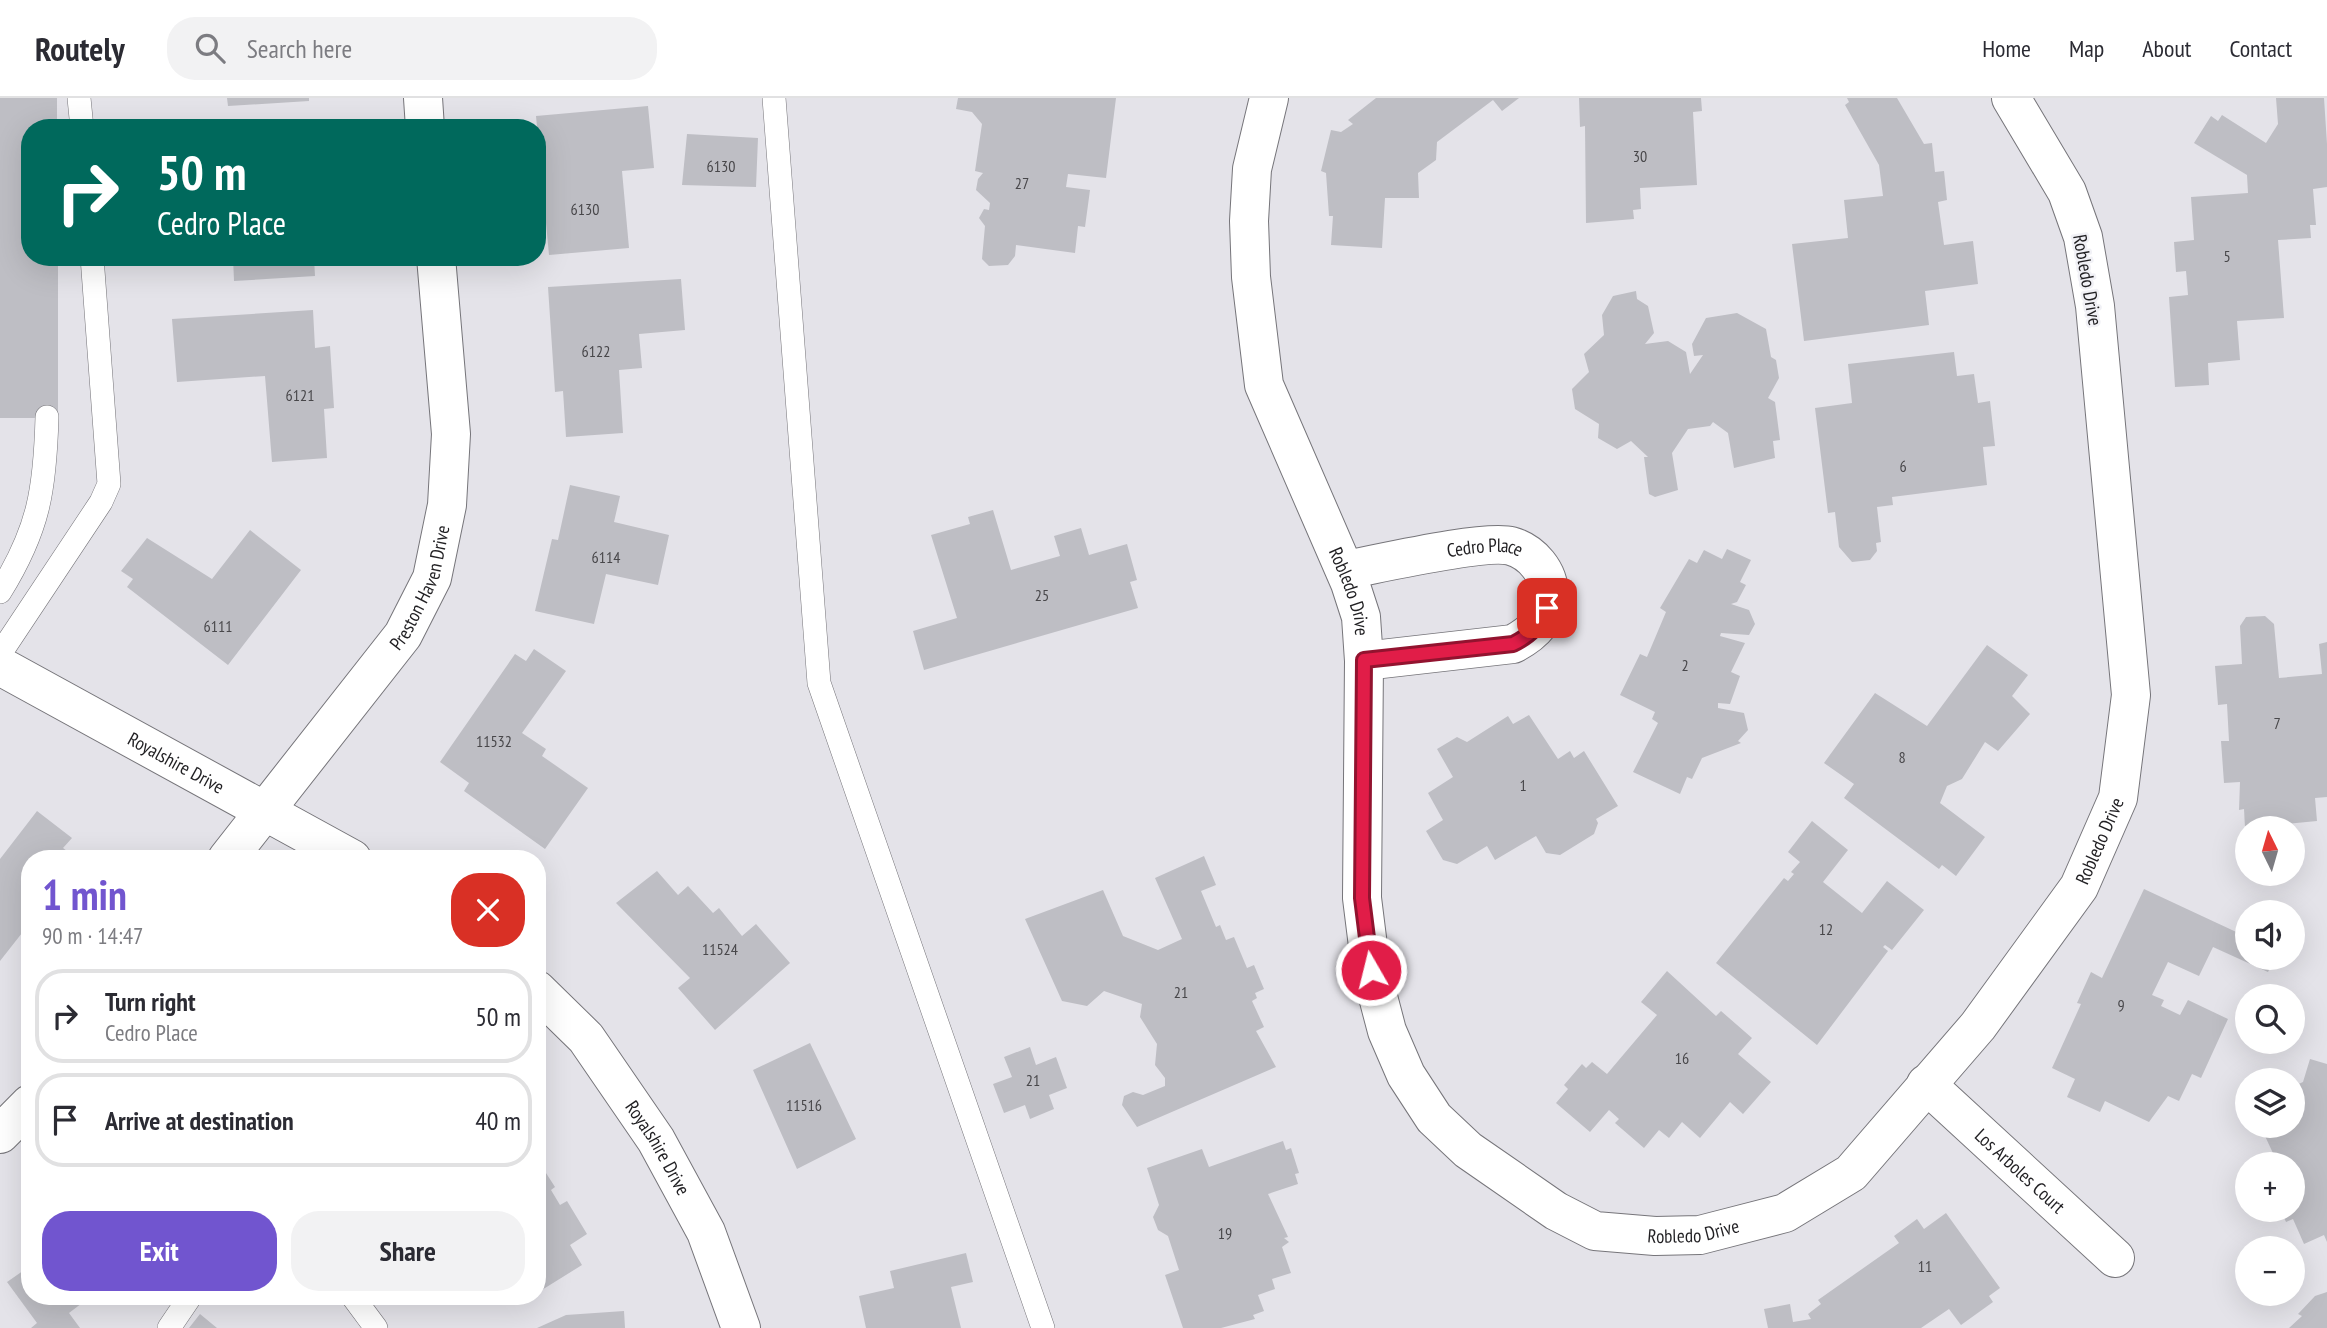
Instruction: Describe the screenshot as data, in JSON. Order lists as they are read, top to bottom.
{
  "streets": {
    "street": [
      "Robledo Drive",
      "Cedro Place",
      "Preston Haven Drive",
      "Royalshire Drive",
      "Los Arboles Court"
    ]
  },
  "crossings": [
    ["Robledo Drive", "Cedro Place"],
    ["Robledo Drive", "Los Arboles Court"],
    ["Preston Haven Drive", "Royalshire Drive"]
  ],
  "house_numbers": [
    "30",
    "6130",
    "27",
    "6130",
    "5",
    "6122",
    "6121",
    "6",
    "6114",
    "25",
    "6111",
    "2",
    "7",
    "11532",
    "8",
    "1",
    "12",
    "11524",
    "21",
    "9",
    "16",
    "21",
    "11516",
    "19",
    "11"
  ],
  "north": "top",
  "page": {
    "header": "Routely",
    "search": "Search here",
    "nav": [
      "Home",
      "Map",
      "About",
      "Contact"
    ],
    "turn": ["50 m", "Cedro Place"],
    "map_buttons": ["+", "−"],
    "heading": ["1 min", "90 m · 14:47"],
    "list": [
      {
        "name": "Turn right",
        "note": "Cedro Place",
        "value": "50 m"
      },
      {
        "name": "Arrive at destination",
        "value": "40 m"
      }
    ],
    "buttons": ["Exit", "Share"]
  }
}
